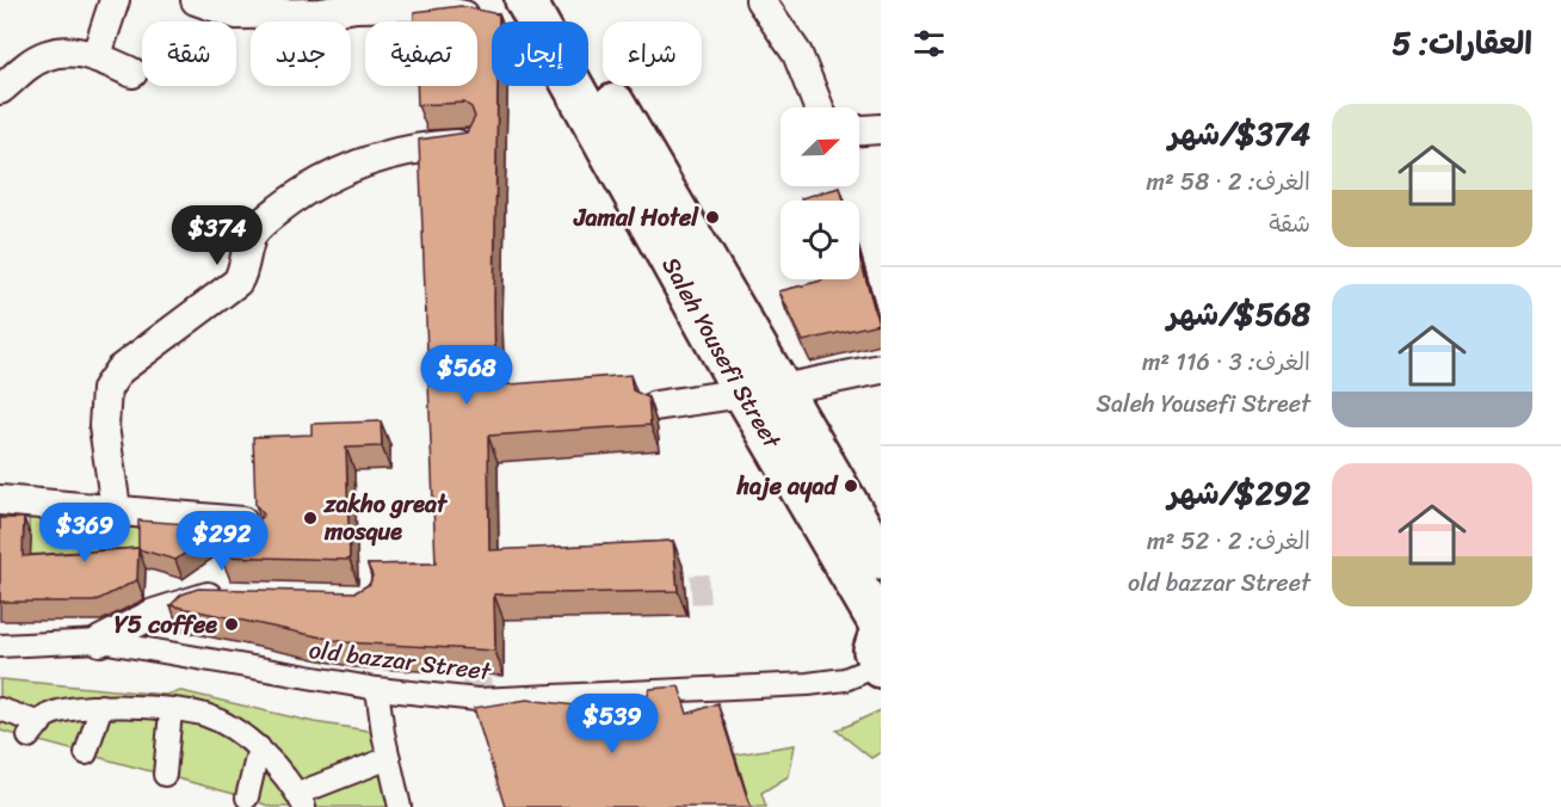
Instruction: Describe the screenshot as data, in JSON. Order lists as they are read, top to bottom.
{
  "streets": {
    "main road": ["Saleh Yousefi Street"],
    "street": ["old bazzar Street"]
  },
  "crossings": [
    ["Saleh Yousefi Street", "old bazzar Street"]
  ],
  "places": [
    "Jamal Hotel",
    "haje ayad",
    "zakho great mosque",
    "Y5 coffee"
  ],
  "north": "top right",
  "page": {
    "heading": "العقارات: 5",
    "chip": [
      "شراء",
      "إيجار",
      "تصفية",
      "جديد",
      "شقة"
    ],
    "list": [
      {
        "name": "$374/شهر",
        "note": "الغرف: 2 · 58 m² · شقة"
      },
      {
        "name": "$568/شهر",
        "note": "الغرف: 3 · 116 m² · Saleh Yousefi Street"
      },
      {
        "name": "$292/شهر",
        "note": "الغرف: 2 · 52 m² · old bazzar Street"
      }
    ],
    "price": [
      "$374",
      "$568",
      "$369",
      "$292",
      "$539"
    ]
  }
}
